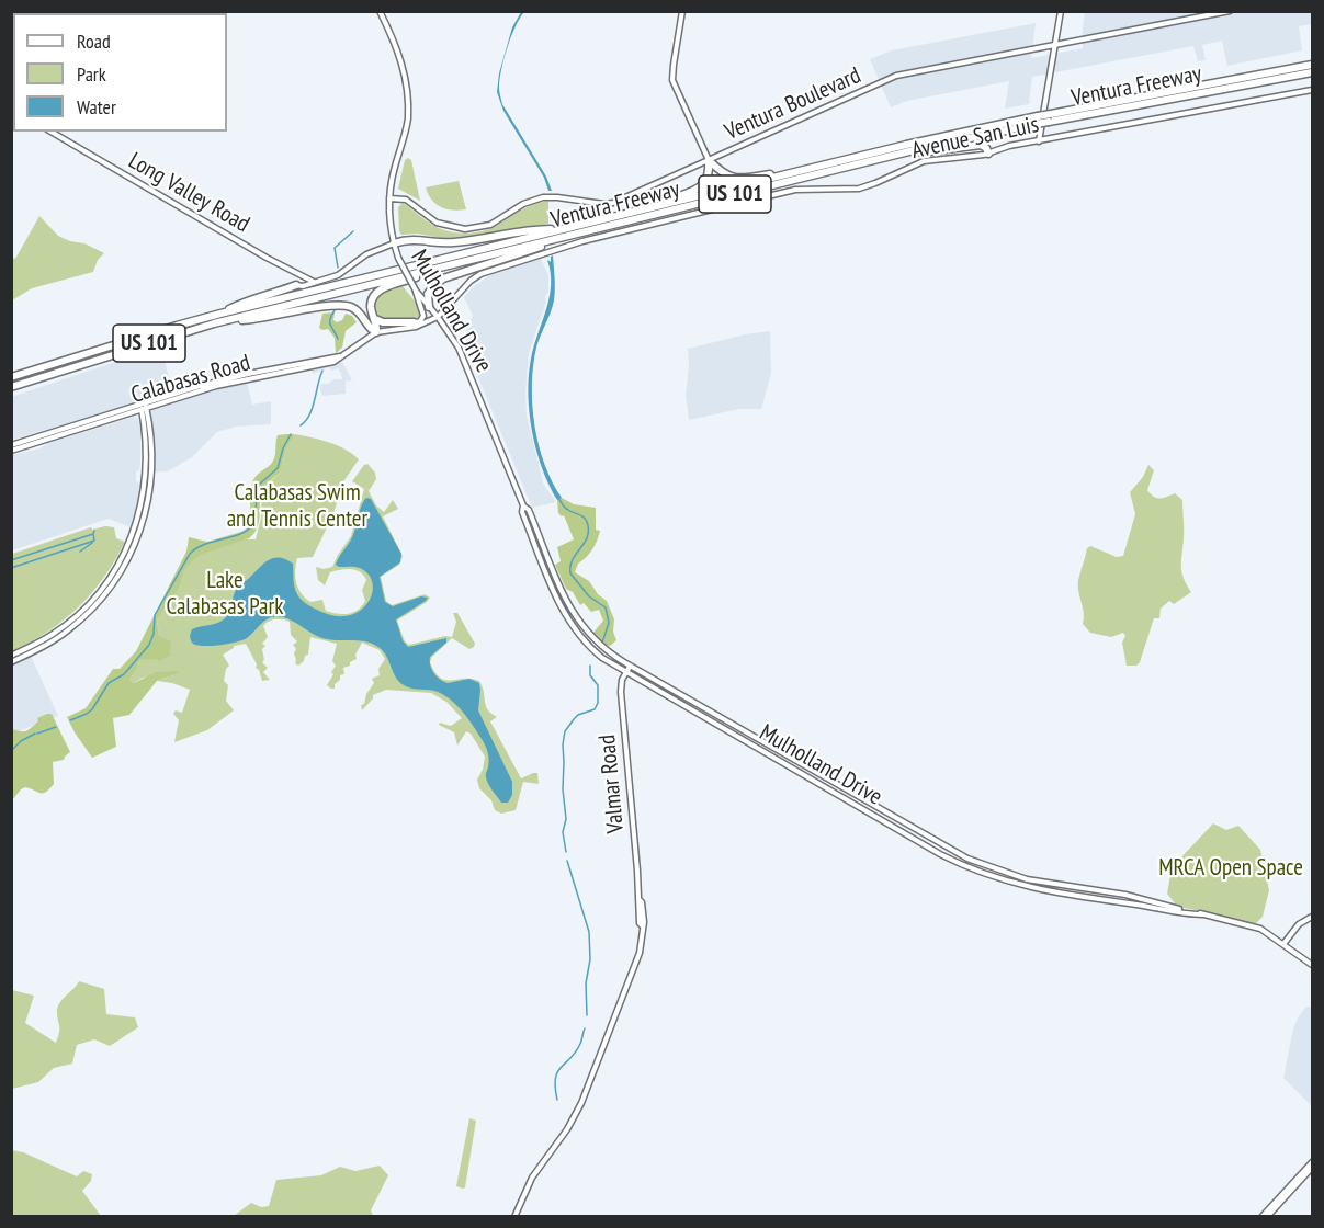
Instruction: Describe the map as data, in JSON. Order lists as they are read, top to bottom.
{
  "streets": {
    "highway": ["Ventura Freeway", "US 101"],
    "main road": [
      "Ventura Boulevard",
      "Avenue San Luis",
      "Long Valley Road",
      "Mulholland Drive",
      "Calabasas Road",
      "Valmar Road"
    ]
  },
  "crossings": [
    ["Ventura Boulevard", "Mulholland Drive"],
    ["Avenue San Luis", "Mulholland Drive"],
    ["Avenue San Luis", "Calabasas Road"],
    ["Mulholland Drive", "Calabasas Road"],
    ["Mulholland Drive", "Valmar Road"]
  ],
  "parks": ["Calabasas Swim and Tennis Center", "Lake Calabasas Park", "MRCA Open Space"],
  "legend": ["Road", "Park", "Water"]
}
